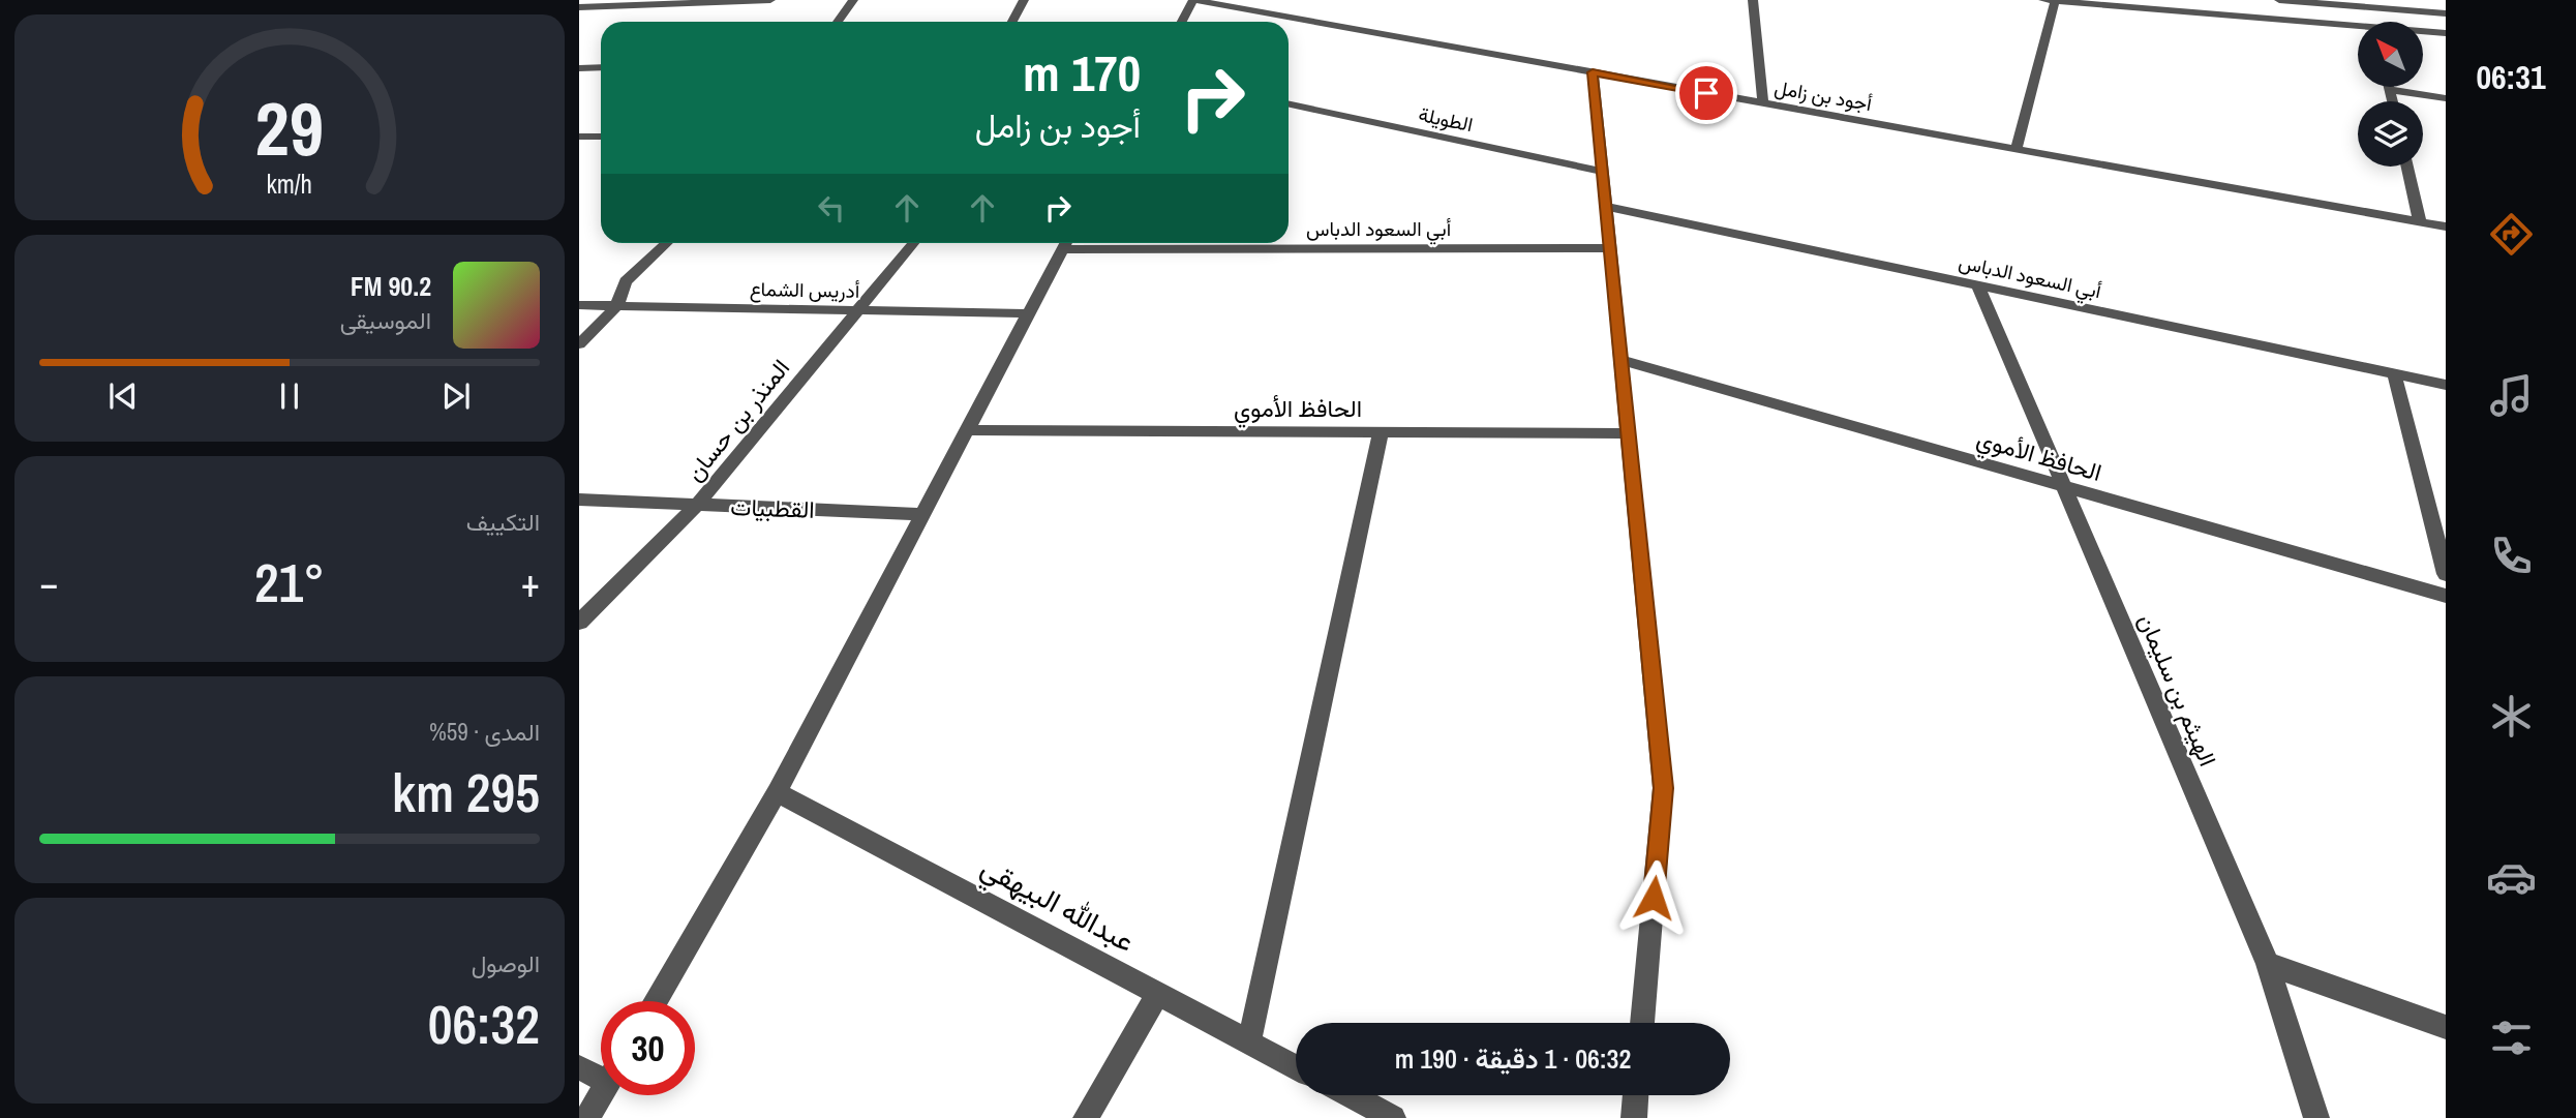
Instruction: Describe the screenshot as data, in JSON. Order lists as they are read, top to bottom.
{
  "streets": {
    "street": [
      "أجود بن زامل",
      "الطويلة",
      "أبي السعود الدباس",
      "أدريس الشماع",
      "الحافظ الأموي",
      "المنذر بن حسان",
      "القطبيات",
      "الهيثم بن سليمان",
      "عبدالله البيهقي"
    ]
  },
  "crossings": [
    ["أبي السعود الدباس", "الهيثم بن سليمان"],
    ["أدريس الشماع", "المنذر بن حسان"],
    ["الحافظ الأموي", "الهيثم بن سليمان"],
    ["المنذر بن حسان", "القطبيات"]
  ],
  "north": "top left",
  "page": {
    "tabs": "06:31",
    "turn": ["170 m", "أجود بن زامل"],
    "song": ["90.2 FM", "الموسيقى"],
    "tile": [
      "التكييف",
      ["المدى · 59%", "295 km"],
      ["الوصول", "06:32"]
    ],
    "heat": ["−", "21°", "+"],
    "limit": "30",
    "trip": "06:32 · 1 دقيقة · 190 m",
    "gauge": ["29", "km/h"]
  }
}
